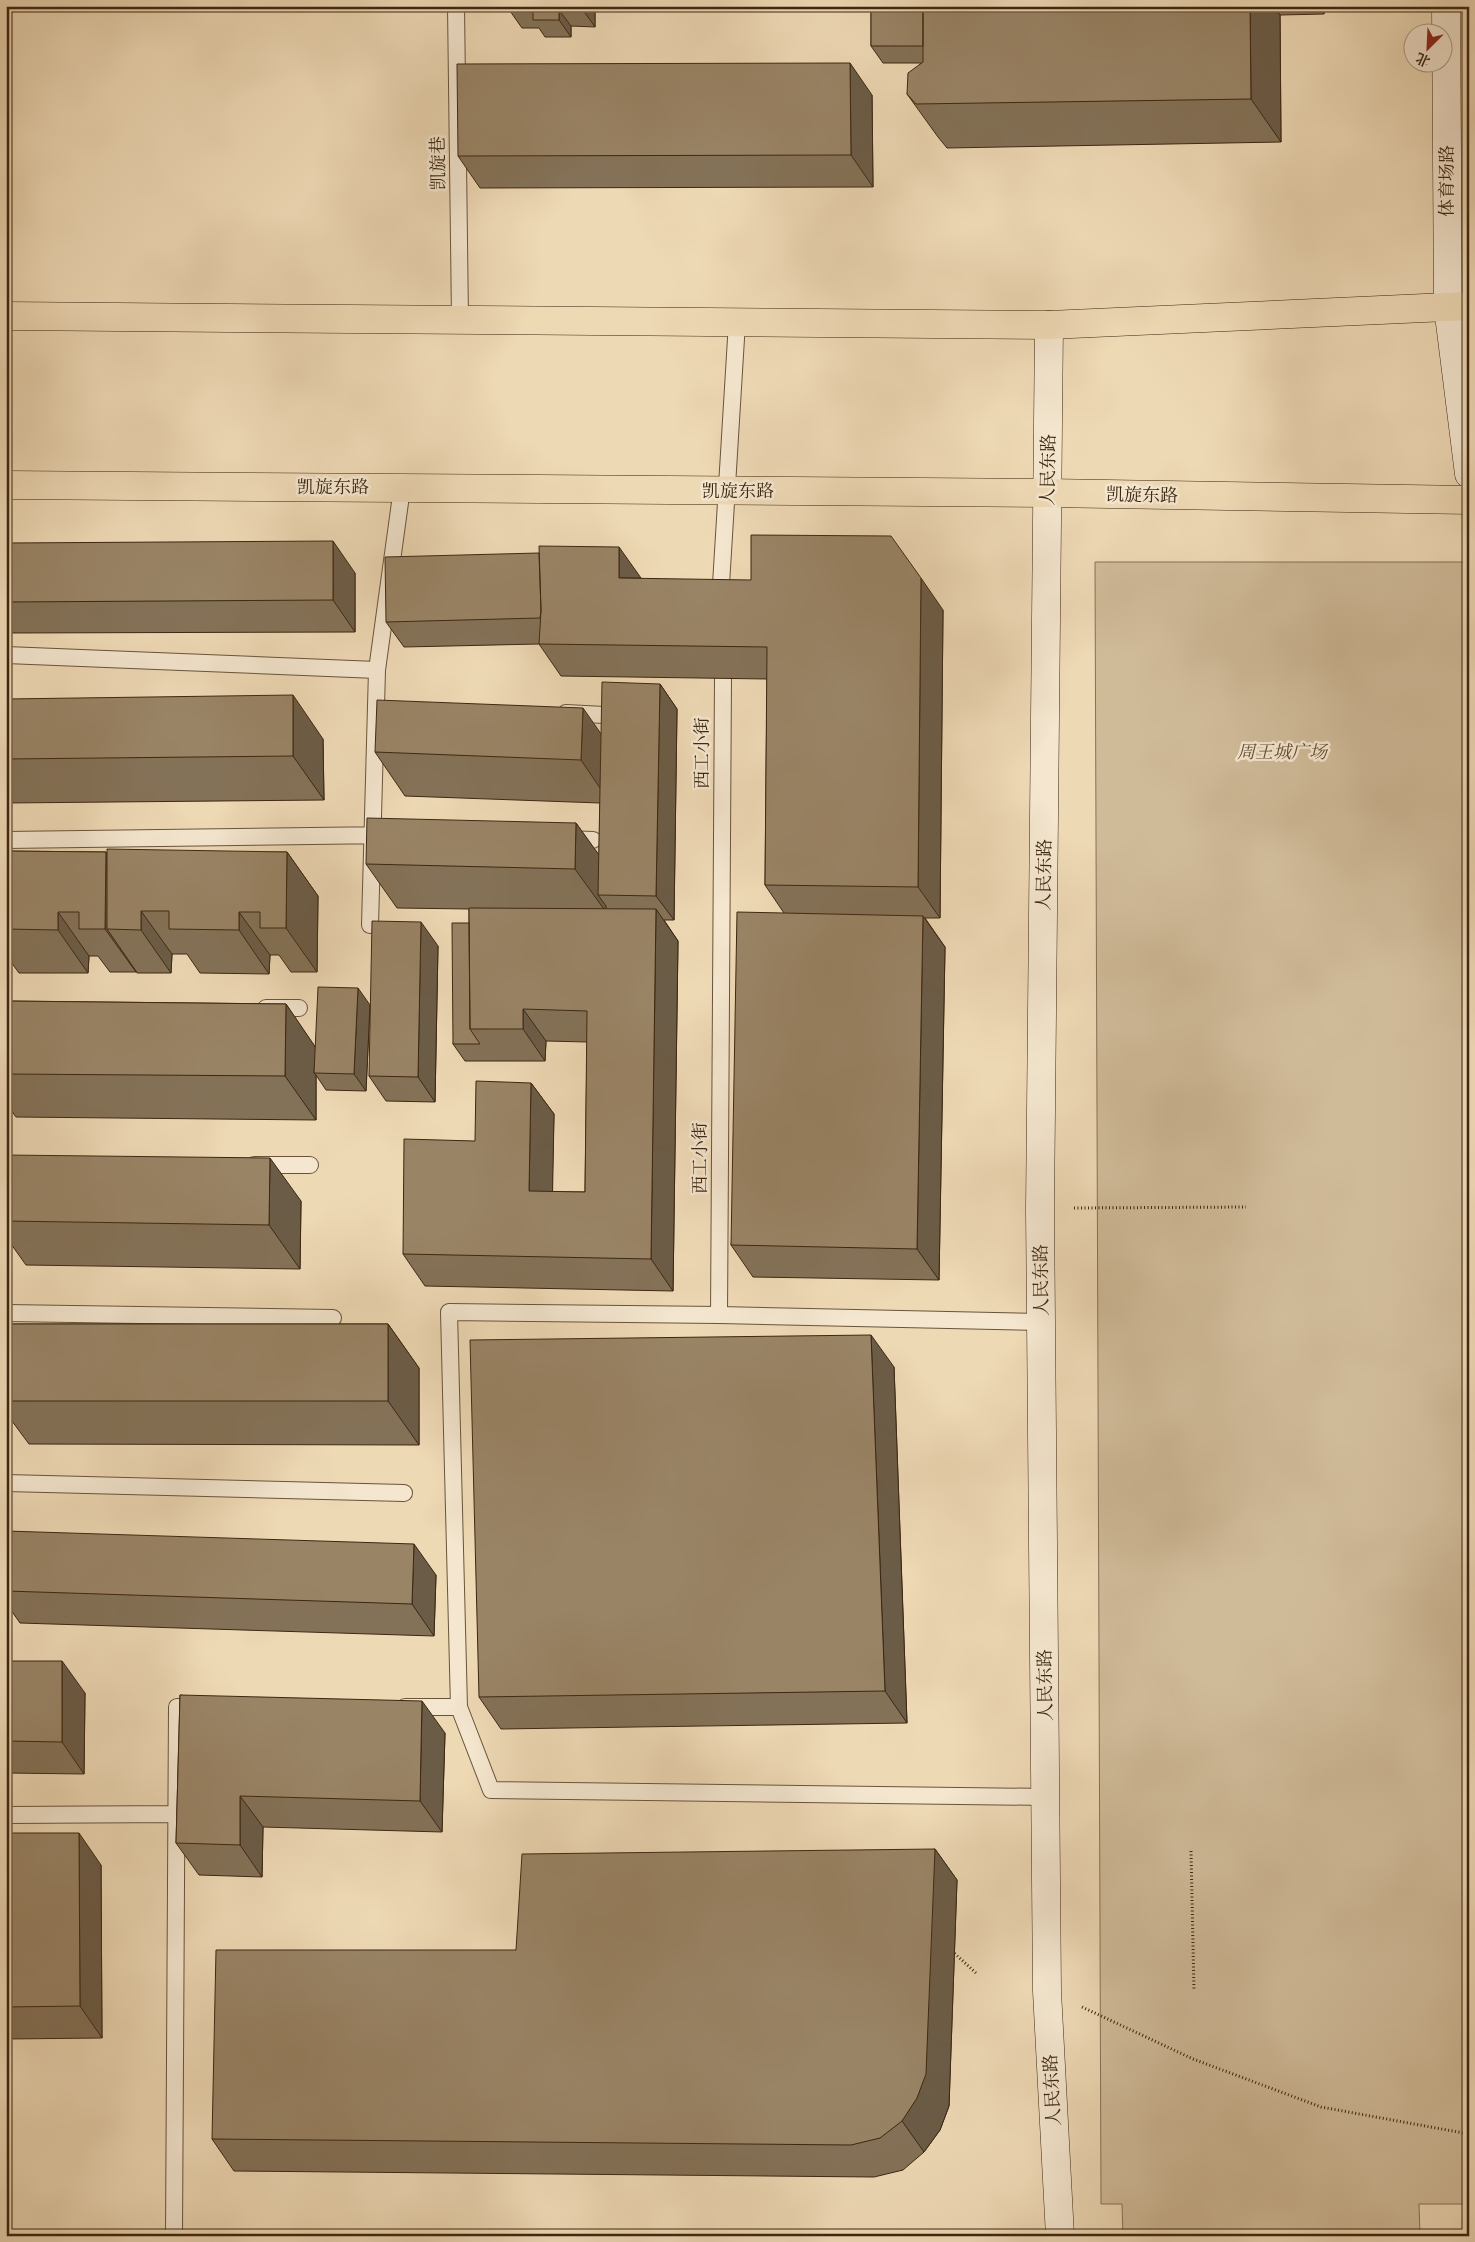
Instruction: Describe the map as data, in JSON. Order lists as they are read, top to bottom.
{
  "streets": {
    "main road": ["体育场路", "人民东路", "凯旋东路"],
    "lane": ["凯旋巷", "西工小街"]
  },
  "crossings": [
    ["人民东路", "凯旋东路"]
  ],
  "parks": ["周王城广场"],
  "north": "bottom left"
}
